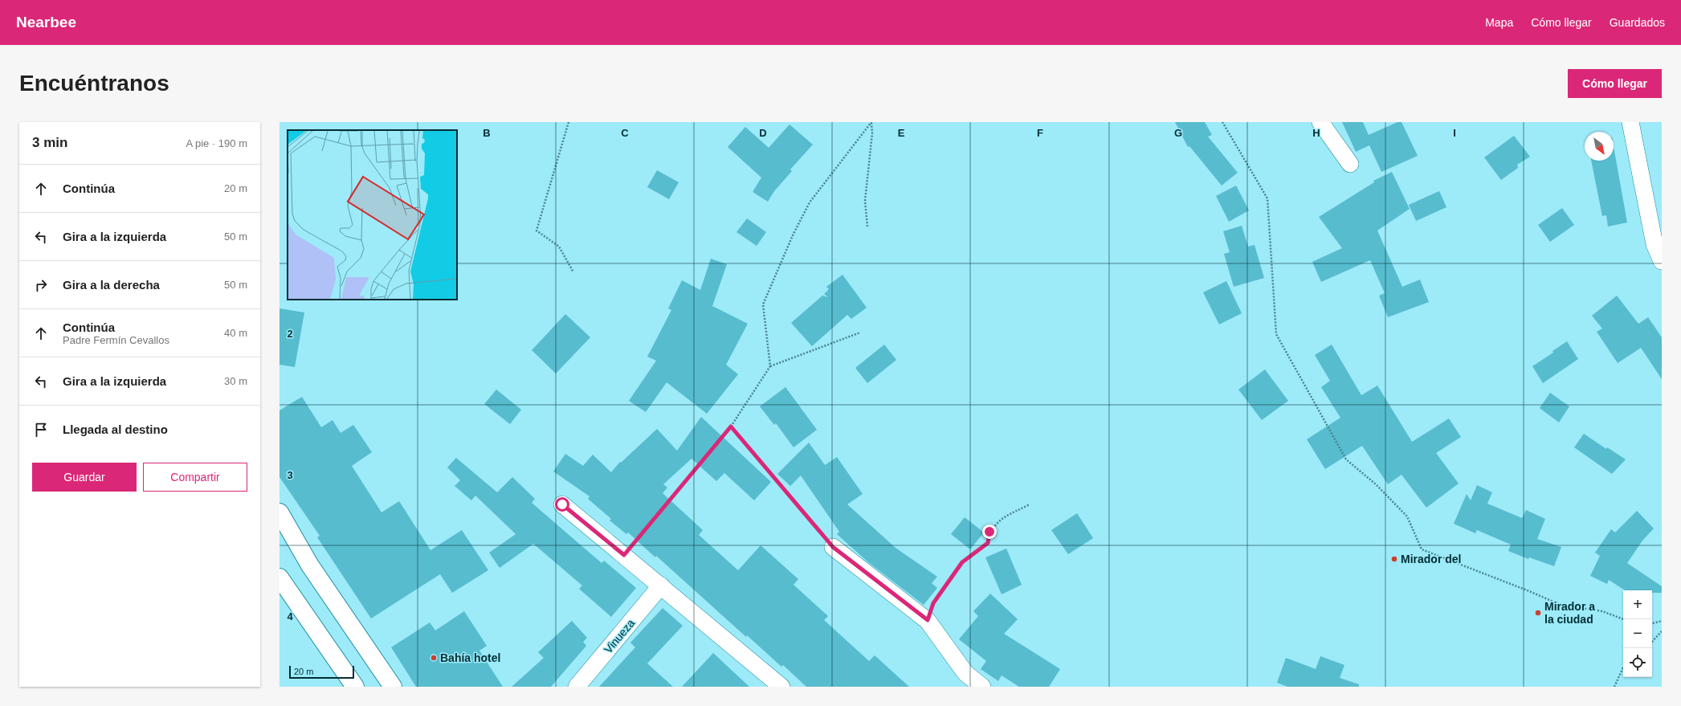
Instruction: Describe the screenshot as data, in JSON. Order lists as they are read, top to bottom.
{
  "streets": {
    "street": ["Vinueza"]
  },
  "places": ["Mirador del", "Mirador a la ciudad", "Bahía hotel"],
  "scale_bar": "20 m",
  "north": "bottom right",
  "page": {
    "header": "Nearbee",
    "nav": ["Mapa", "Cómo llegar", "Guardados"],
    "buttons": [
      "Cómo llegar",
      ["Guardar", "Compartir"]
    ],
    "title": "Encuéntranos",
    "heading": ["3 min", "A pie · 190 m"],
    "list": [
      ["Continúa", "20 m"],
      ["Gira a la izquierda", "50 m"],
      ["Gira a la derecha", "50 m"],
      ["Continúa", "Padre Fermín Cevallos", "40 m"],
      ["Gira a la izquierda", "30 m"],
      "Llegada al destino"
    ],
    "map_buttons": ["+", "−"],
    "scale": "20 m"
  },
  "grid": {
    "columns": [
      "B",
      "C",
      "D",
      "E",
      "F",
      "G",
      "H",
      "I"
    ],
    "rows": ["2", "3", "4"]
  }
}
